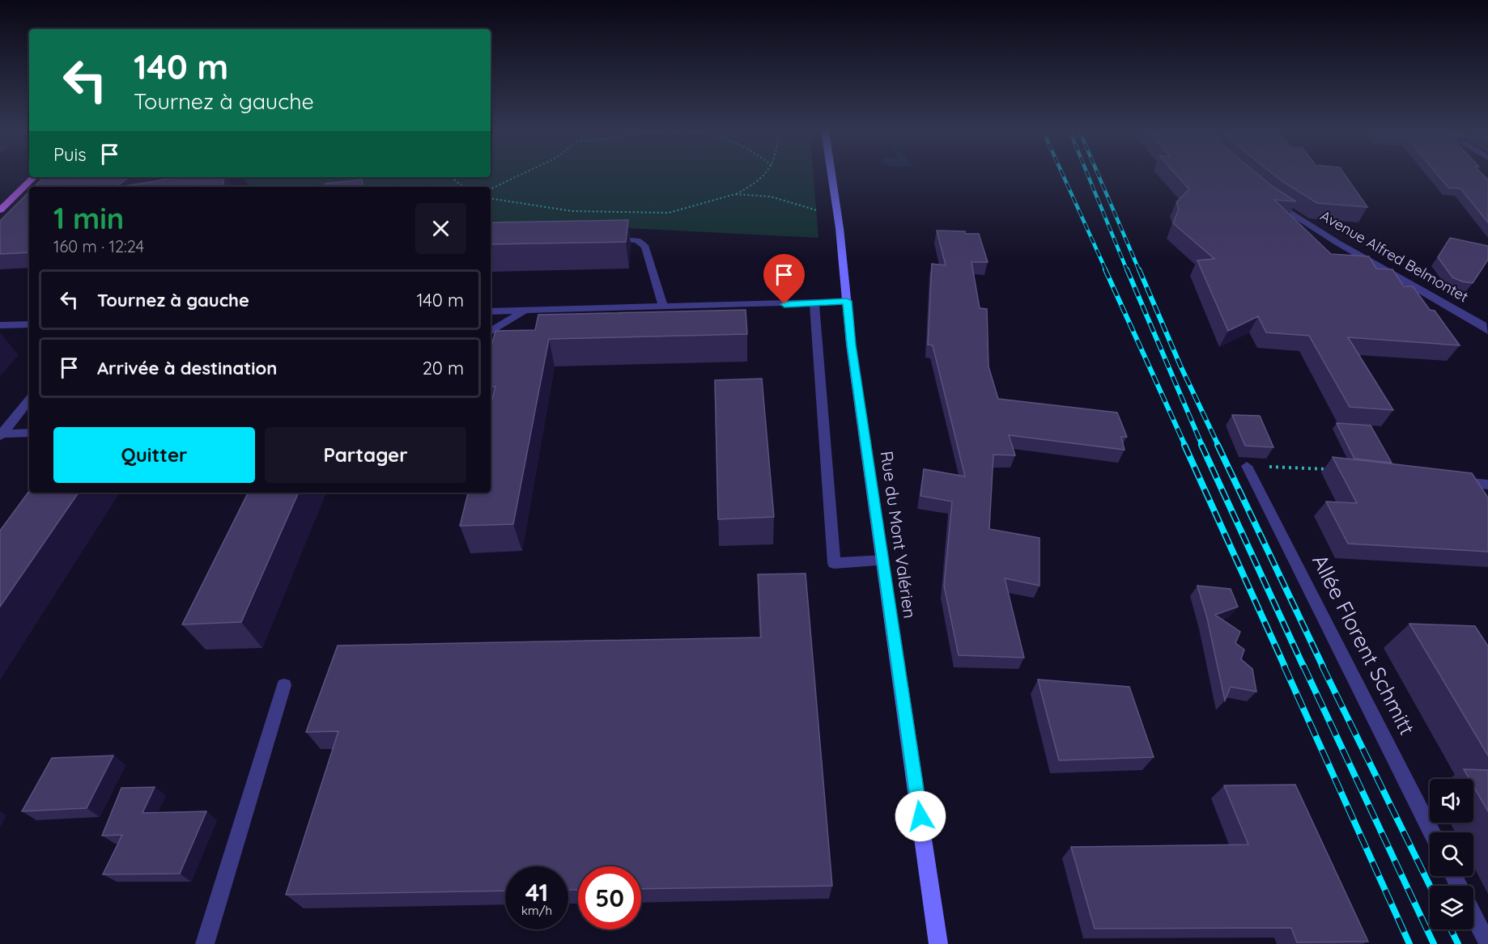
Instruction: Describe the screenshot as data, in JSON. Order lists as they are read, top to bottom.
{
  "streets": {
    "main road": ["Rue du Mont Valérien"],
    "street": ["Avenue Alfred Belmontet", "Allée Florent Schmitt"]
  },
  "page": {
    "turn": ["140 m", "Tournez à gauche"],
    "then": "Puis",
    "heading": ["1 min", "160 m · 12:24"],
    "list": [
      {
        "name": "Tournez à gauche",
        "value": "140 m"
      },
      {
        "name": "Arrivée à destination",
        "value": "20 m"
      }
    ],
    "buttons": ["Quitter", "Partager"],
    "speed": "41 km/h",
    "limit": "50"
  }
}
